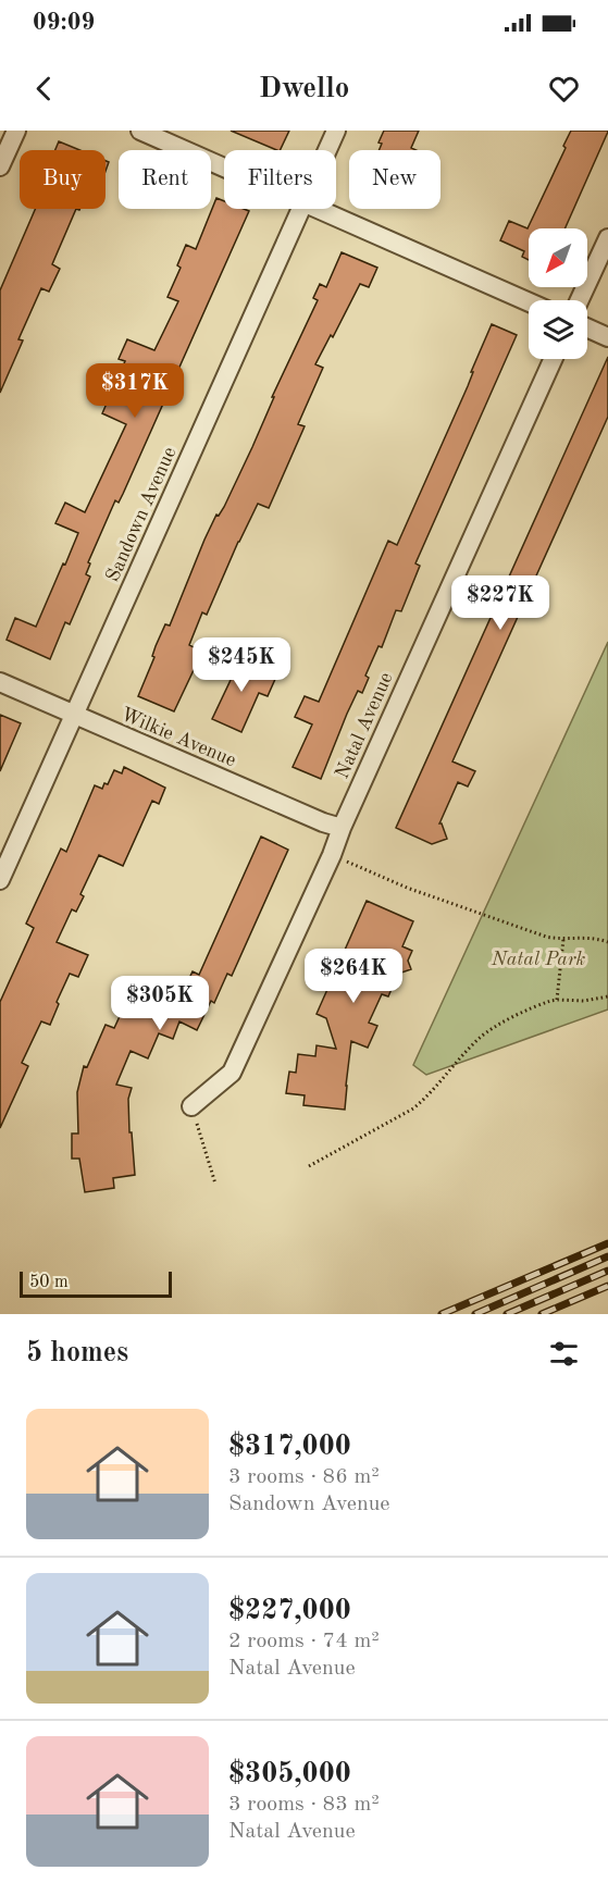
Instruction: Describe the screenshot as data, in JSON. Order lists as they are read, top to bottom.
{
  "streets": {
    "street": ["Sandown Avenue", "Natal Avenue", "Wilkie Avenue"]
  },
  "crossings": [
    ["Sandown Avenue", "Wilkie Avenue"],
    ["Natal Avenue", "Wilkie Avenue"]
  ],
  "parks": ["Natal Park"],
  "scale_bar": "50 m",
  "north": "bottom left",
  "page": {
    "status": "09:09",
    "header": "Dwello",
    "chip": [
      "Buy",
      "Rent",
      "Filters",
      "New"
    ],
    "price": [
      "$317K",
      "$227K",
      "$245K",
      "$264K",
      "$305K"
    ],
    "scale": "50 m",
    "heading": "5 homes",
    "list": [
      {
        "name": "$317,000",
        "note": "3 rooms · 86 m² · Sandown Avenue"
      },
      {
        "name": "$227,000",
        "note": "2 rooms · 74 m² · Natal Avenue"
      },
      {
        "name": "$305,000",
        "note": "3 rooms · 83 m² · Natal Avenue"
      }
    ]
  }
}
